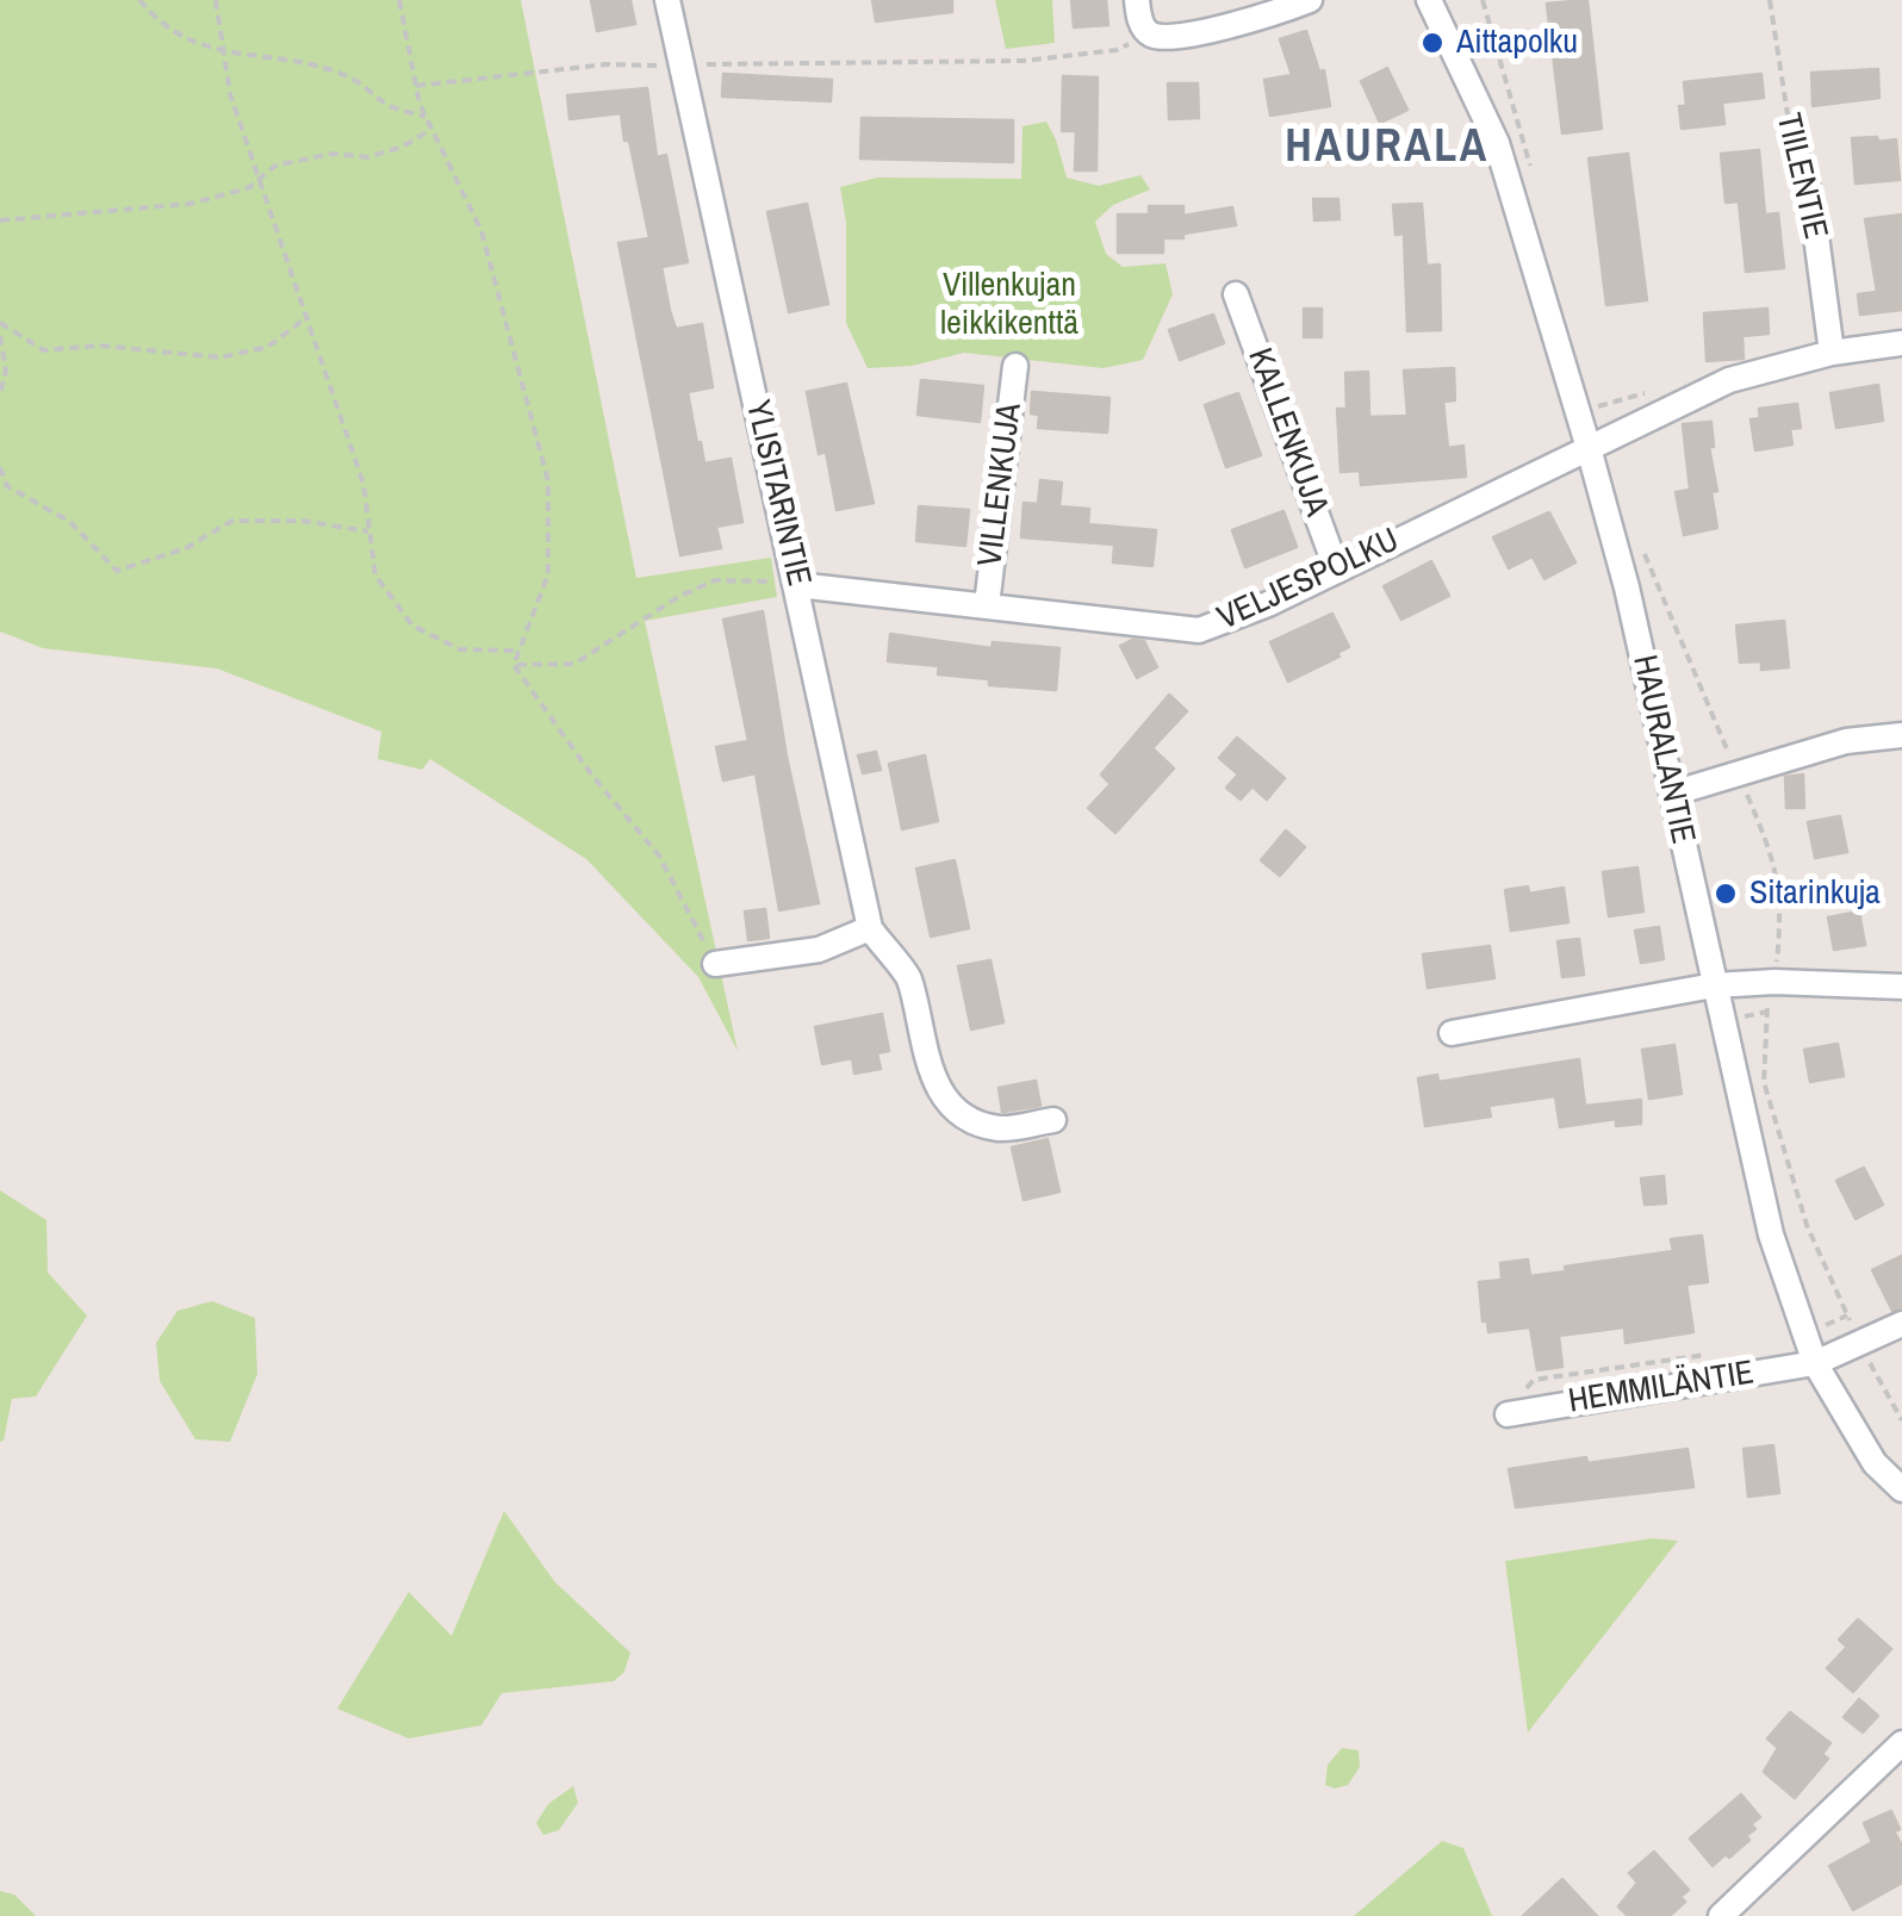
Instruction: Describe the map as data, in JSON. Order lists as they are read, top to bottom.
{
  "streets": {
    "street": [
      "TIILENTIE",
      "KALLENKUJA",
      "VILLENKUJA",
      "YLISITARINTIE",
      "VELJESPOLKU",
      "HAURALANTIE",
      "HEMMILÄNTIE"
    ]
  },
  "crossings": [
    ["TIILENTIE", "VELJESPOLKU"],
    ["KALLENKUJA", "VELJESPOLKU"],
    ["VILLENKUJA", "VELJESPOLKU"],
    ["YLISITARINTIE", "VELJESPOLKU"],
    ["VELJESPOLKU", "HAURALANTIE"],
    ["HAURALANTIE", "HEMMILÄNTIE"]
  ],
  "districts": ["HAURALA"],
  "parks": ["Villenkujan leikkikenttä"],
  "places": ["Aittapolku", "Sitarinkuja"]
}
